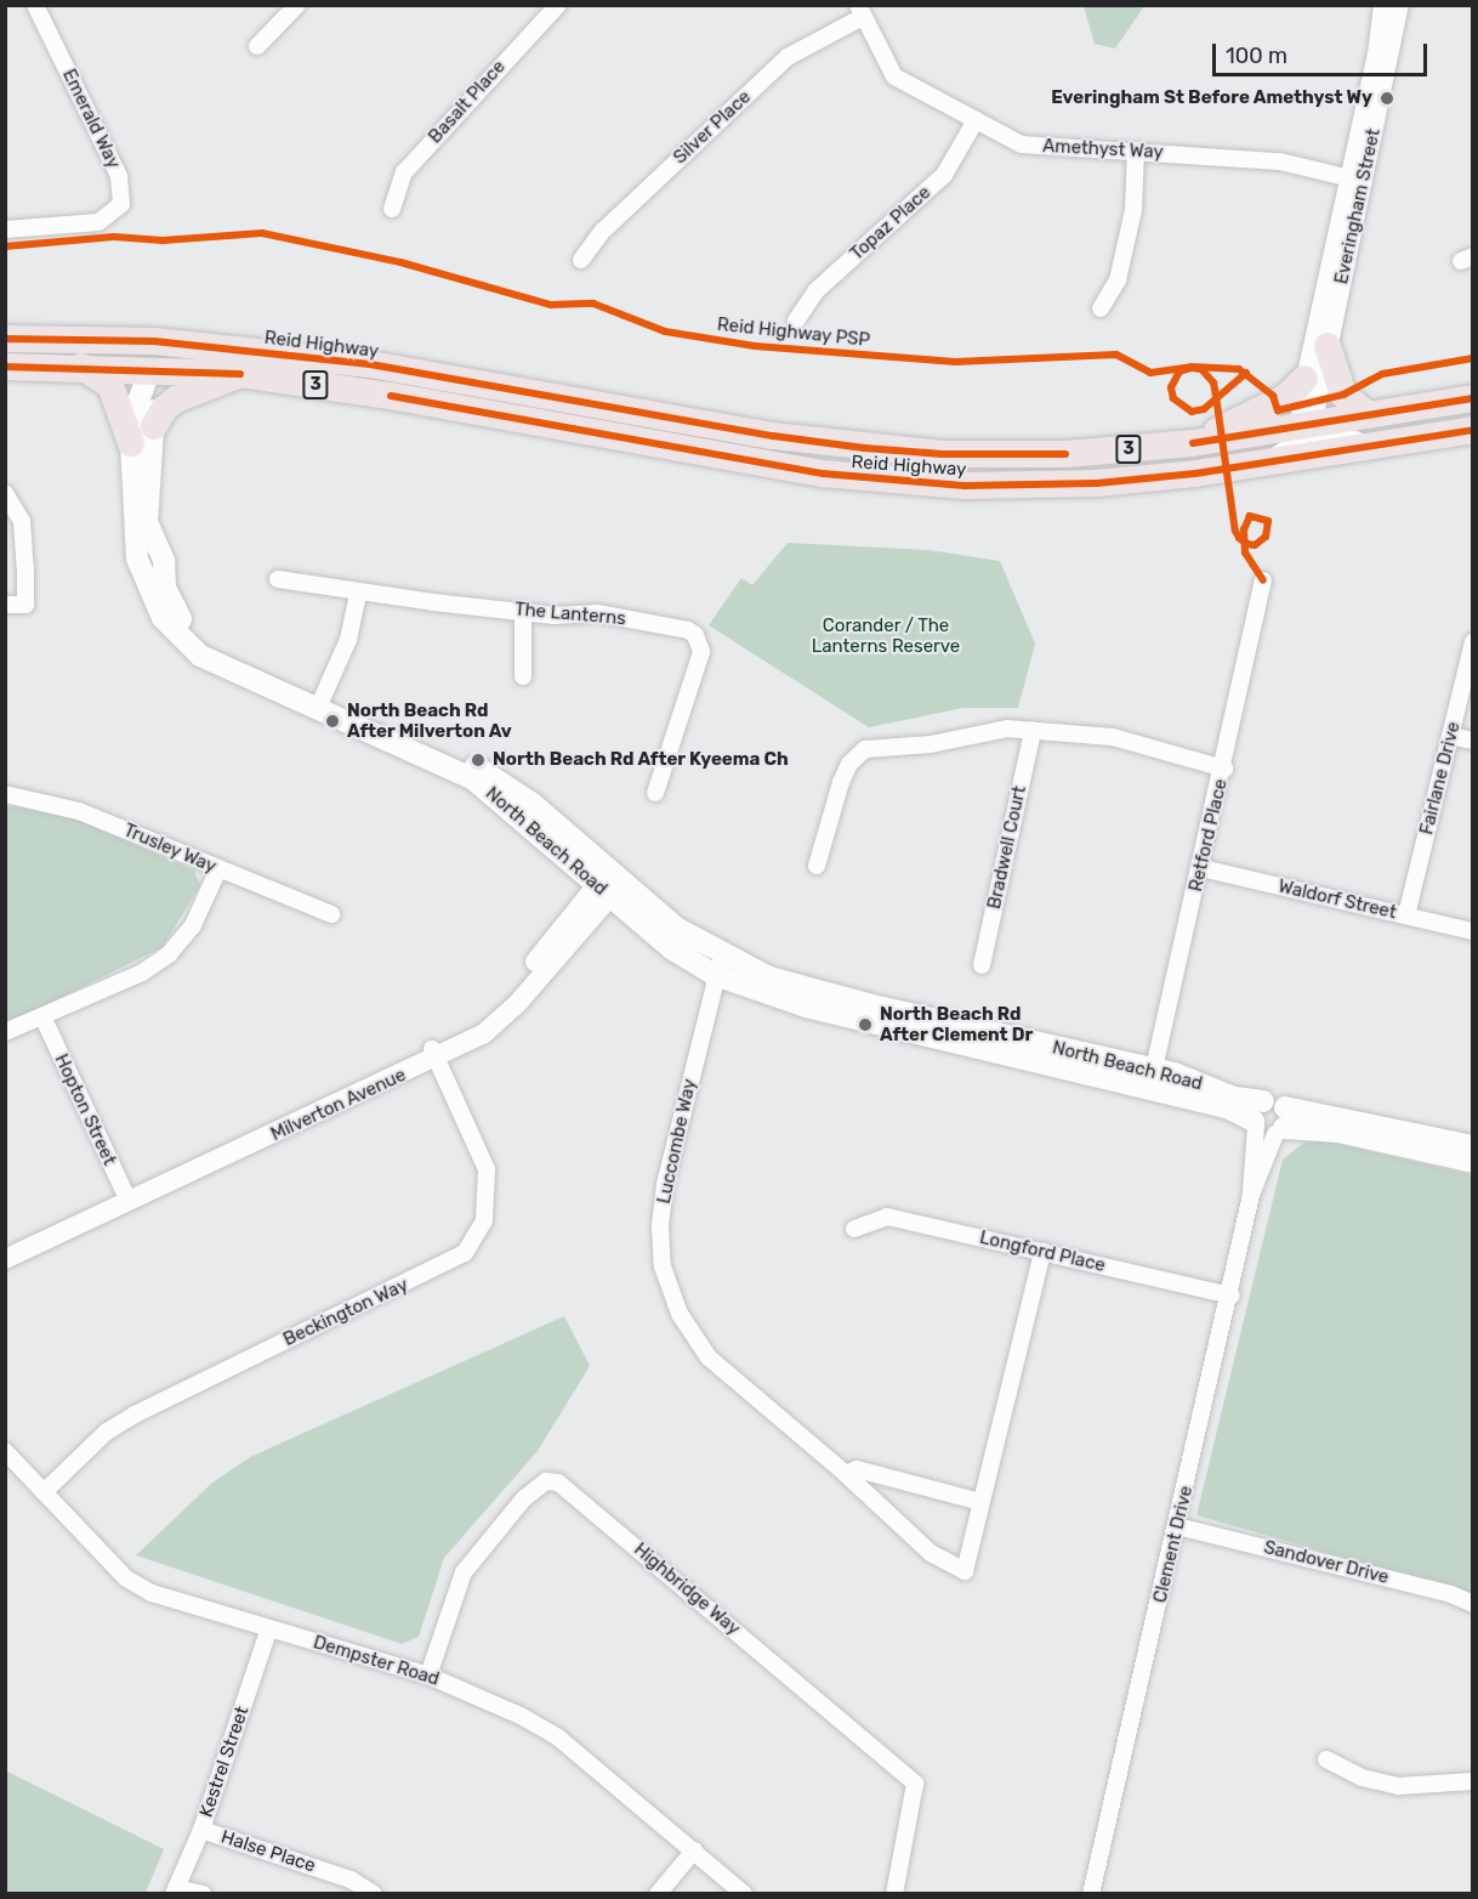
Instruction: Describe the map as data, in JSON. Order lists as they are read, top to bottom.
{
  "streets": {
    "highway": ["Reid Highway", "3"],
    "main road": ["North Beach Road"],
    "street": [
      "Basalt Place",
      "Emerald Way",
      "Silver Place",
      "Amethyst Way",
      "Everingham Street",
      "Topaz Place",
      "The Lanterns",
      "Fairlane Drive",
      "Retford Place",
      "Bradwell Court",
      "Trusley Way",
      "Waldorf Street",
      "Milverton Avenue",
      "Hopton Street",
      "Luccombe Way",
      "Longford Place",
      "Beckington Way",
      "Clement Drive",
      "Sandover Drive",
      "Highbridge Way",
      "Dempster Road",
      "Kestrel Street",
      "Halse Place"
    ],
    "cycle path": ["Reid Highway PSP"]
  },
  "crossings": [
    ["Silver Place", "Amethyst Way"],
    ["Amethyst Way", "Everingham Street"],
    ["Amethyst Way", "Topaz Place"],
    ["Everingham Street", "Reid Highway"],
    ["Reid Highway", "North Beach Road"],
    ["Fairlane Drive", "Waldorf Street"],
    ["Retford Place", "North Beach Road"],
    ["Retford Place", "Waldorf Street"],
    ["North Beach Road", "Milverton Avenue"],
    ["North Beach Road", "Luccombe Way"],
    ["North Beach Road", "Clement Drive"],
    ["Milverton Avenue", "Hopton Street"],
    ["Milverton Avenue", "Beckington Way"],
    ["Luccombe Way", "Longford Place"],
    ["Longford Place", "Clement Drive"],
    ["Beckington Way", "Dempster Road"],
    ["Clement Drive", "Sandover Drive"],
    ["Highbridge Way", "Dempster Road"],
    ["Dempster Road", "Kestrel Street"],
    ["Kestrel Street", "Halse Place"]
  ],
  "parks": ["Corander / The Lanterns Reserve"],
  "places": [
    "Everingham St Before Amethyst Wy",
    "North Beach Rd After Milverton Av",
    "North Beach Rd After Kyeema Ch",
    "North Beach Rd After Clement Dr"
  ],
  "scale_bar": "100 m"
}
